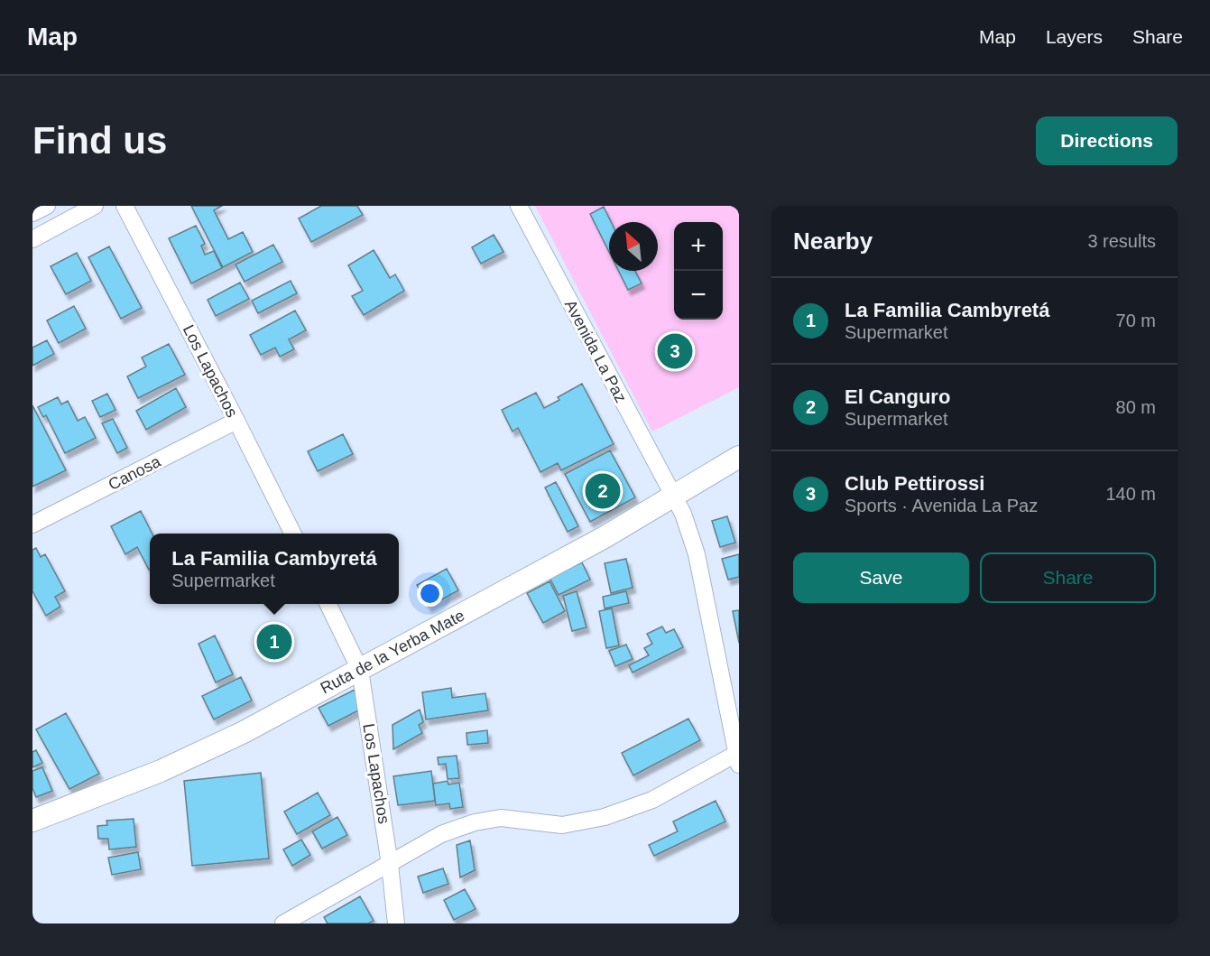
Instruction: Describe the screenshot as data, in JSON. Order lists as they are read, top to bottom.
{
  "streets": {
    "main road": ["Ruta de la Yerba Mate"],
    "street": ["Avenida La Paz", "Los Lapachos", "Canosa"]
  },
  "crossings": [
    ["Avenida La Paz", "Ruta de la Yerba Mate"],
    ["Los Lapachos", "Canosa"],
    ["Los Lapachos", "Ruta de la Yerba Mate"]
  ],
  "north": "top left",
  "page": {
    "header": "Map",
    "nav": ["Map", "Layers", "Share"],
    "buttons": [
      "Directions",
      ["Save", "Share"]
    ],
    "title": "Find us",
    "heading": ["Nearby", "3 results"],
    "map_buttons": ["+", "−"],
    "list": [
      {
        "mark": "1",
        "name": "La Familia Cambyretá",
        "note": "Supermarket",
        "value": "70 m"
      },
      {
        "mark": "2",
        "name": "El Canguro",
        "note": "Supermarket",
        "value": "80 m"
      },
      {
        "mark": "3",
        "name": "Club Pettirossi",
        "note": "Sports · Avenida La Paz",
        "value": "140 m"
      }
    ],
    "pins": ["3", "2", "1"],
    "popup": ["La Familia Cambyretá", "Supermarket"]
  }
}
